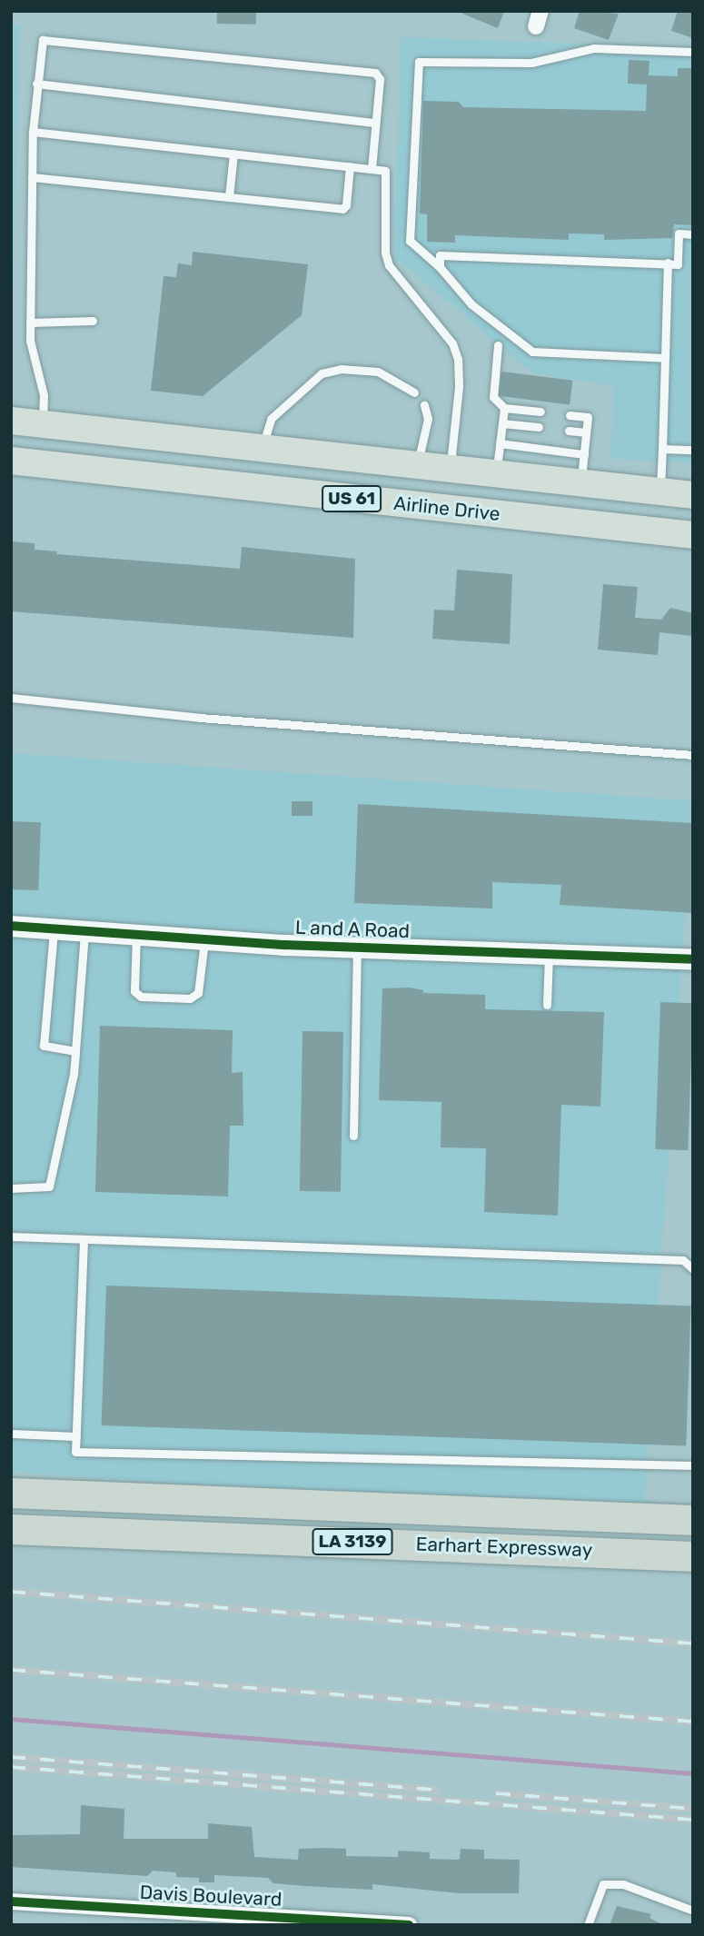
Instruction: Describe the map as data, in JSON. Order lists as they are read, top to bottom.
{
  "streets": {
    "highway": [
      "US 61",
      "Airline Drive",
      "LA 3139",
      "Earhart Expressway"
    ],
    "street": ["L and A Road", "Davis Boulevard"]
  }
}
